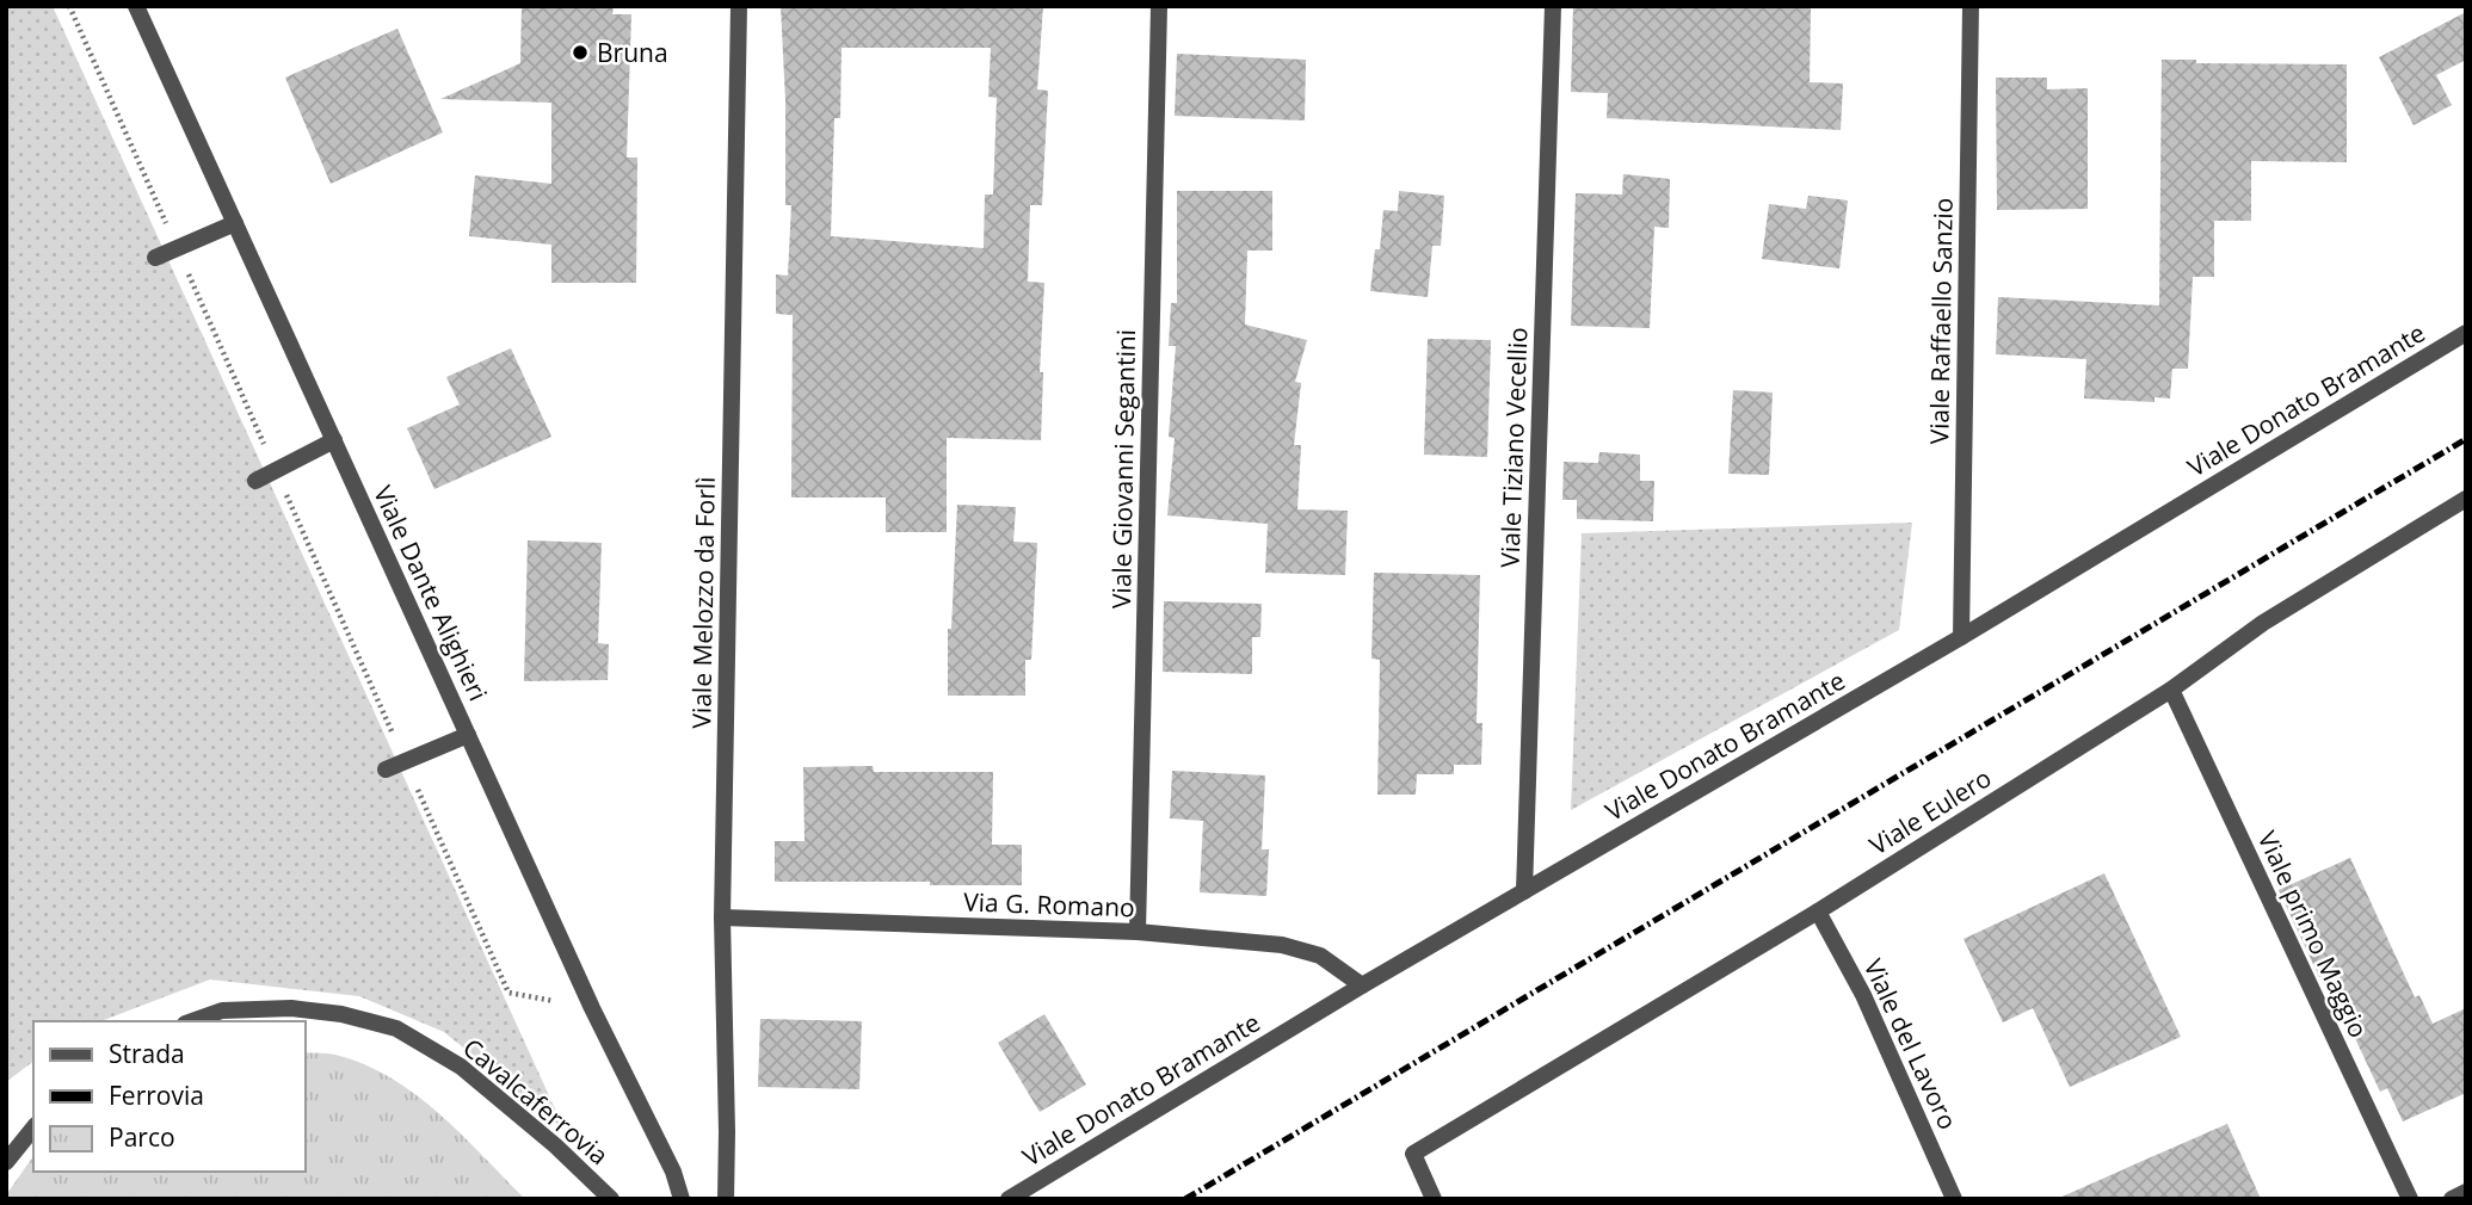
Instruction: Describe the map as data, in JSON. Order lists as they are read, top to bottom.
{
  "streets": {
    "street": [
      "Viale Raffaello Sanzio",
      "Viale Donato Bramante",
      "Viale Tiziano Vecellio",
      "Viale Giovanni Segantini",
      "Viale Dante Alighieri",
      "Viale Melozzo da Forlì",
      "Viale Eulero",
      "Via G. Romano",
      "Viale primo Maggio",
      "Viale del Lavoro",
      "Cavalcaferrovia"
    ]
  },
  "crossings": [
    ["Viale Raffaello Sanzio", "Viale Donato Bramante"],
    ["Viale Donato Bramante", "Viale Tiziano Vecellio"],
    ["Viale Donato Bramante", "Via G. Romano"],
    ["Viale Giovanni Segantini", "Via G. Romano"],
    ["Viale Melozzo da Forlì", "Via G. Romano"],
    ["Viale Eulero", "Viale primo Maggio"],
    ["Viale Eulero", "Viale del Lavoro"]
  ],
  "places": ["Bruna"],
  "legend": ["Strada", "Ferrovia", "Parco"]
}
